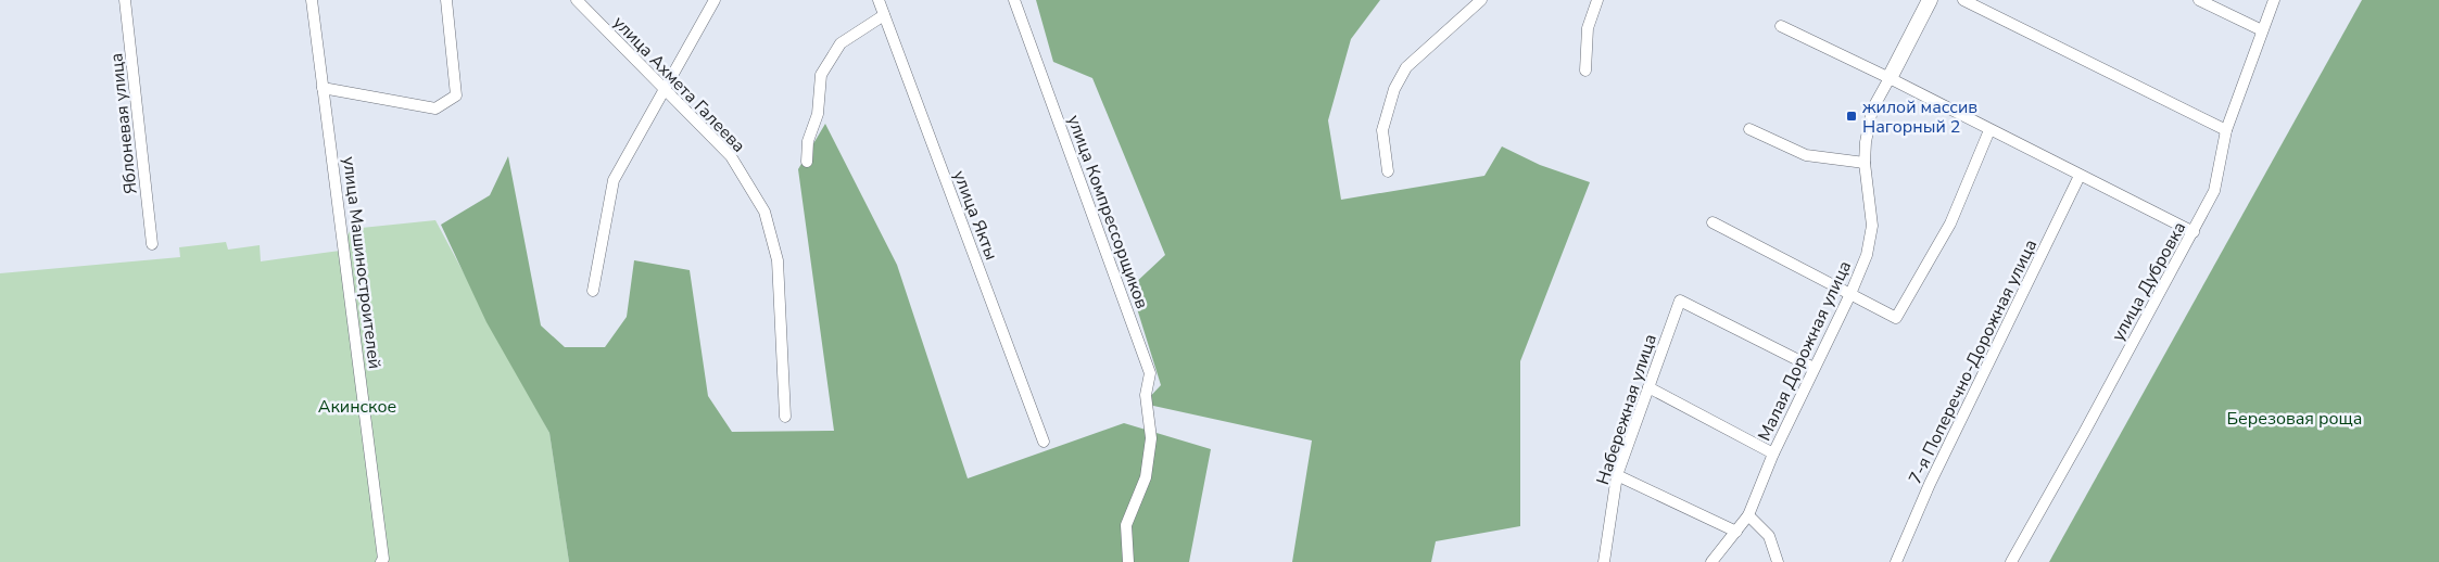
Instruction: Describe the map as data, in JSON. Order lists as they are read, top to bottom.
{
  "streets": {
    "street": [
      "улица Ахмета Галеева",
      "Яблоневая улица",
      "улица Компрессорщиков",
      "улица Якты",
      "улица Машиностроителей",
      "улица Дубровка",
      "Малая Дорожная улица",
      "7-я Поперечно-Дорожная улица",
      "Набережная улица"
    ]
  },
  "crossings": [
    ["Малая Дорожная улица", "Набережная улица"]
  ],
  "parks": ["Акинское", "Березовая роща"],
  "places": {
    "transit": ["жилой массив Нагорный 2"]
  }
}
